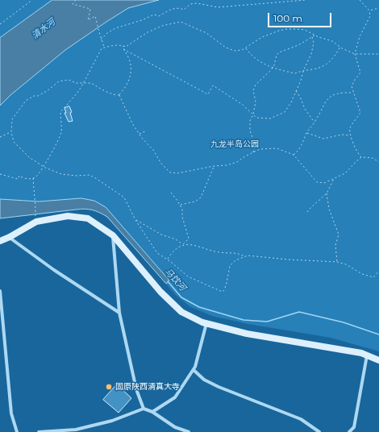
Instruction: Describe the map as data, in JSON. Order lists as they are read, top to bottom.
{
  "water": ["清水河", "马饮河"],
  "parks": ["九龙半岛公园"],
  "places": ["固原陕西清真大寺"],
  "scale_bar": "100 m"
}
